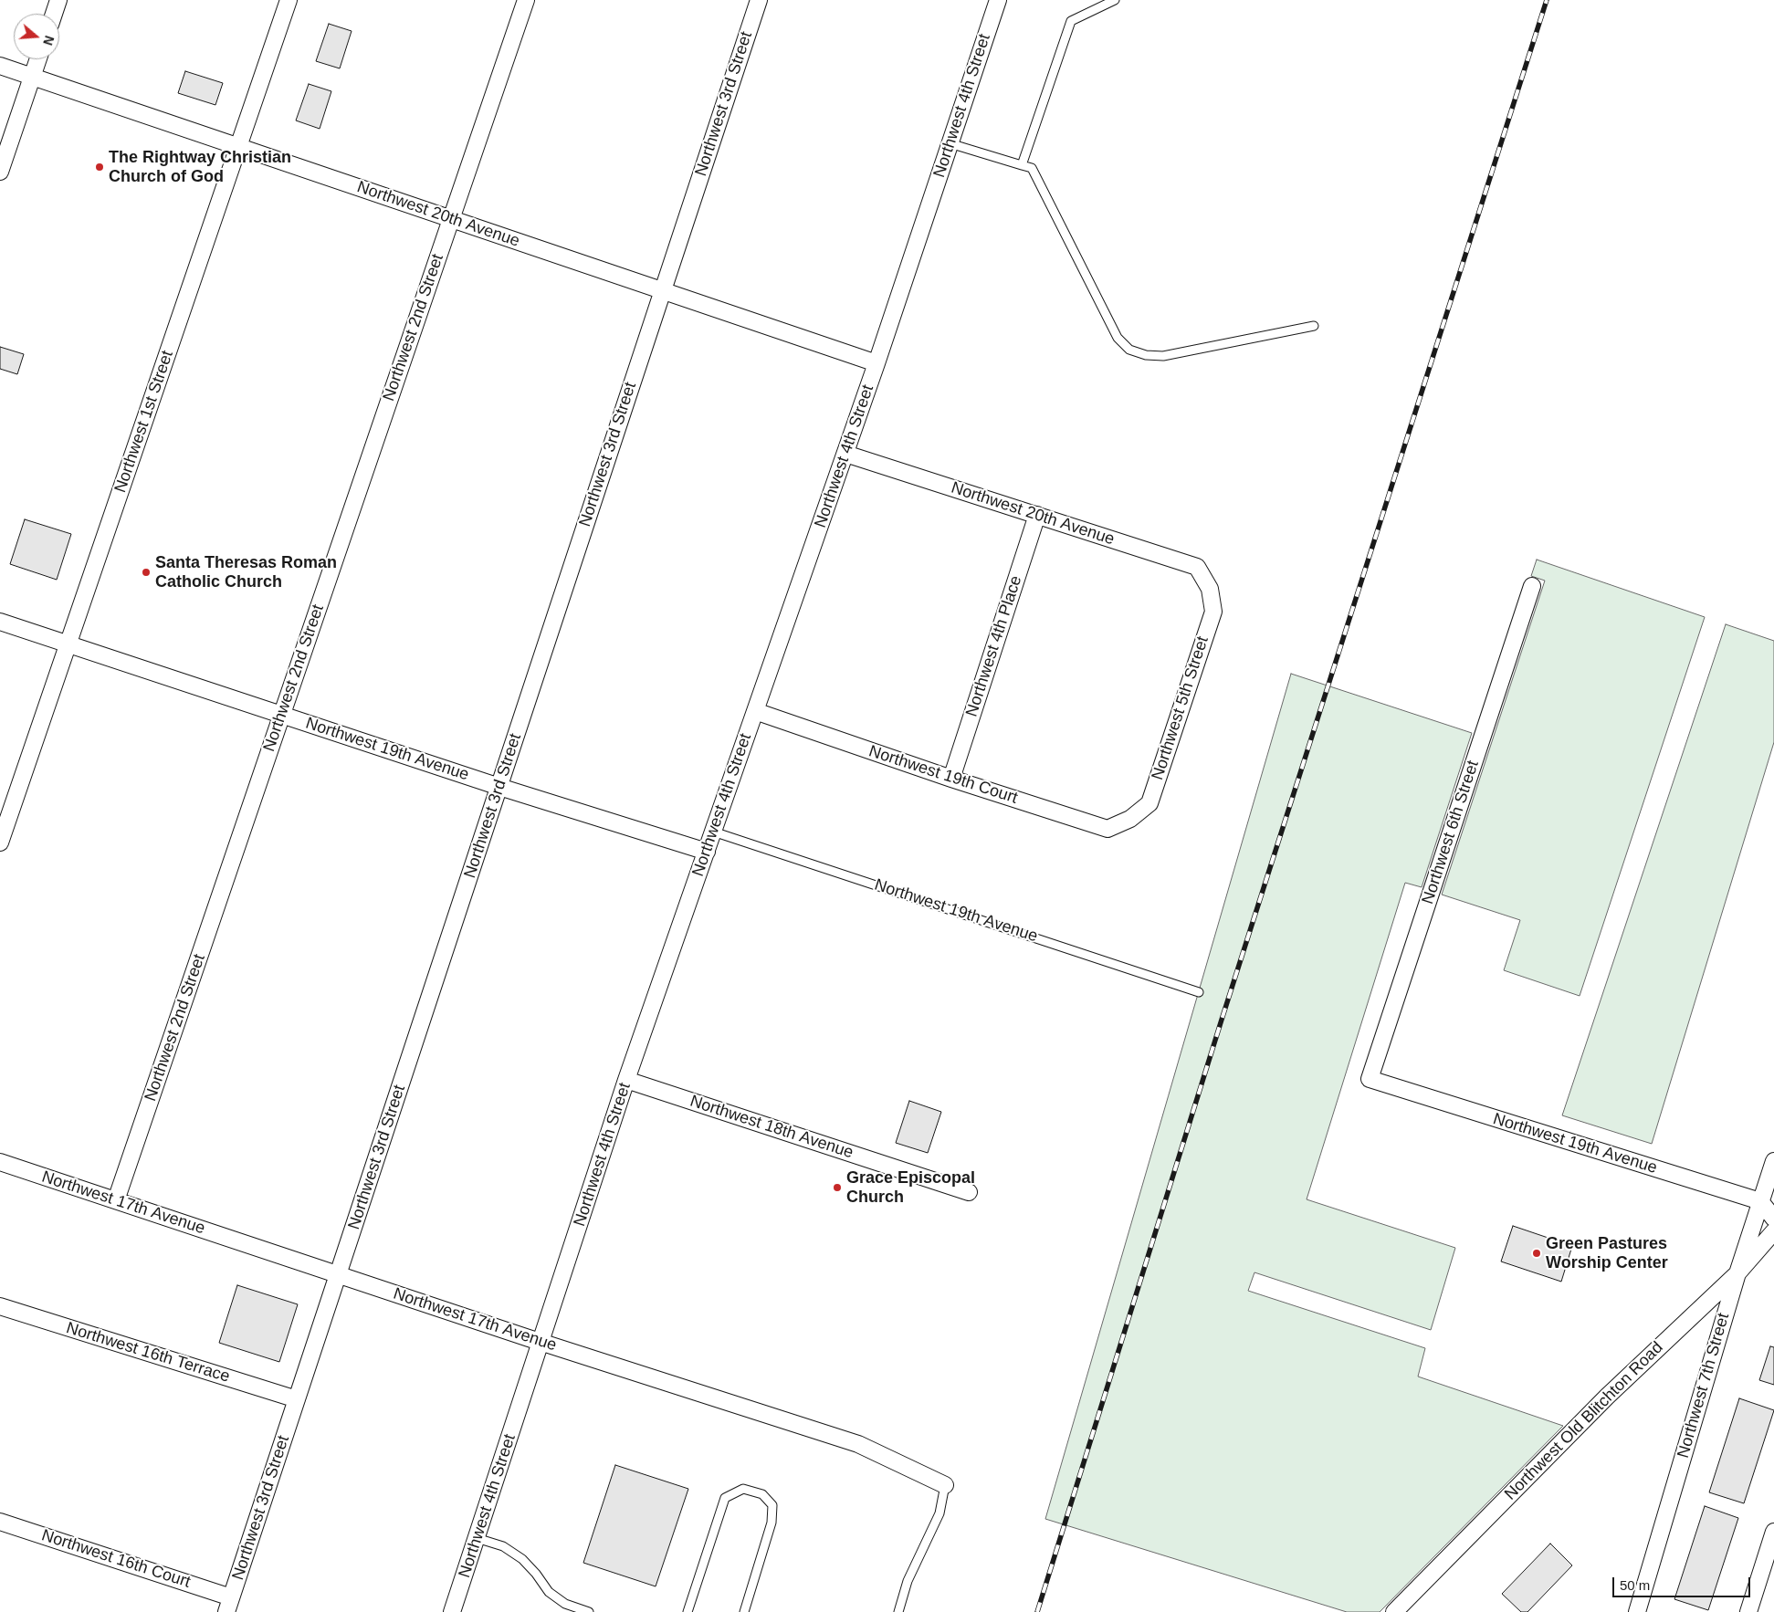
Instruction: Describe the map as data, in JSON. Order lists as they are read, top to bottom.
{
  "streets": {
    "street": [
      "Northwest 3rd Street",
      "Northwest 4th Street",
      "Northwest 20th Avenue",
      "Northwest 2nd Street",
      "Northwest 1st Street",
      "Northwest 4th Place",
      "Northwest 5th Street",
      "Northwest 19th Avenue",
      "Northwest 19th Court",
      "Northwest 6th Street",
      "Northwest 18th Avenue",
      "Northwest 17th Avenue",
      "Northwest 16th Terrace",
      "Northwest 7th Street",
      "Northwest Old Blitchton Road",
      "Northwest 16th Court"
    ]
  },
  "crossings": [
    ["Northwest 3rd Street", "Northwest 20th Avenue"],
    ["Northwest 3rd Street", "Northwest 19th Avenue"],
    ["Northwest 3rd Street", "Northwest 17th Avenue"],
    ["Northwest 3rd Street", "Northwest 16th Terrace"],
    ["Northwest 3rd Street", "Northwest 16th Court"],
    ["Northwest 4th Street", "Northwest 20th Avenue"],
    ["Northwest 4th Street", "Northwest 19th Avenue"],
    ["Northwest 4th Street", "Northwest 19th Court"],
    ["Northwest 4th Street", "Northwest 18th Avenue"],
    ["Northwest 4th Street", "Northwest 17th Avenue"],
    ["Northwest 20th Avenue", "Northwest 2nd Street"],
    ["Northwest 20th Avenue", "Northwest 1st Street"],
    ["Northwest 20th Avenue", "Northwest 4th Place"],
    ["Northwest 20th Avenue", "Northwest 5th Street"],
    ["Northwest 2nd Street", "Northwest 19th Avenue"],
    ["Northwest 2nd Street", "Northwest 17th Avenue"],
    ["Northwest 1st Street", "Northwest 19th Avenue"],
    ["Northwest 4th Place", "Northwest 19th Court"],
    ["Northwest 5th Street", "Northwest 19th Court"],
    ["Northwest 19th Avenue", "Northwest 6th Street"],
    ["Northwest 19th Avenue", "Northwest 7th Street"],
    ["Northwest 7th Street", "Northwest Old Blitchton Road"]
  ],
  "places": [
    "The Rightway Christian Church of God",
    "Santa Theresas Roman Catholic Church",
    "Grace Episcopal Church",
    "Green Pastures Worship Center"
  ],
  "scale_bar": "50 m",
  "north": "right"
}
